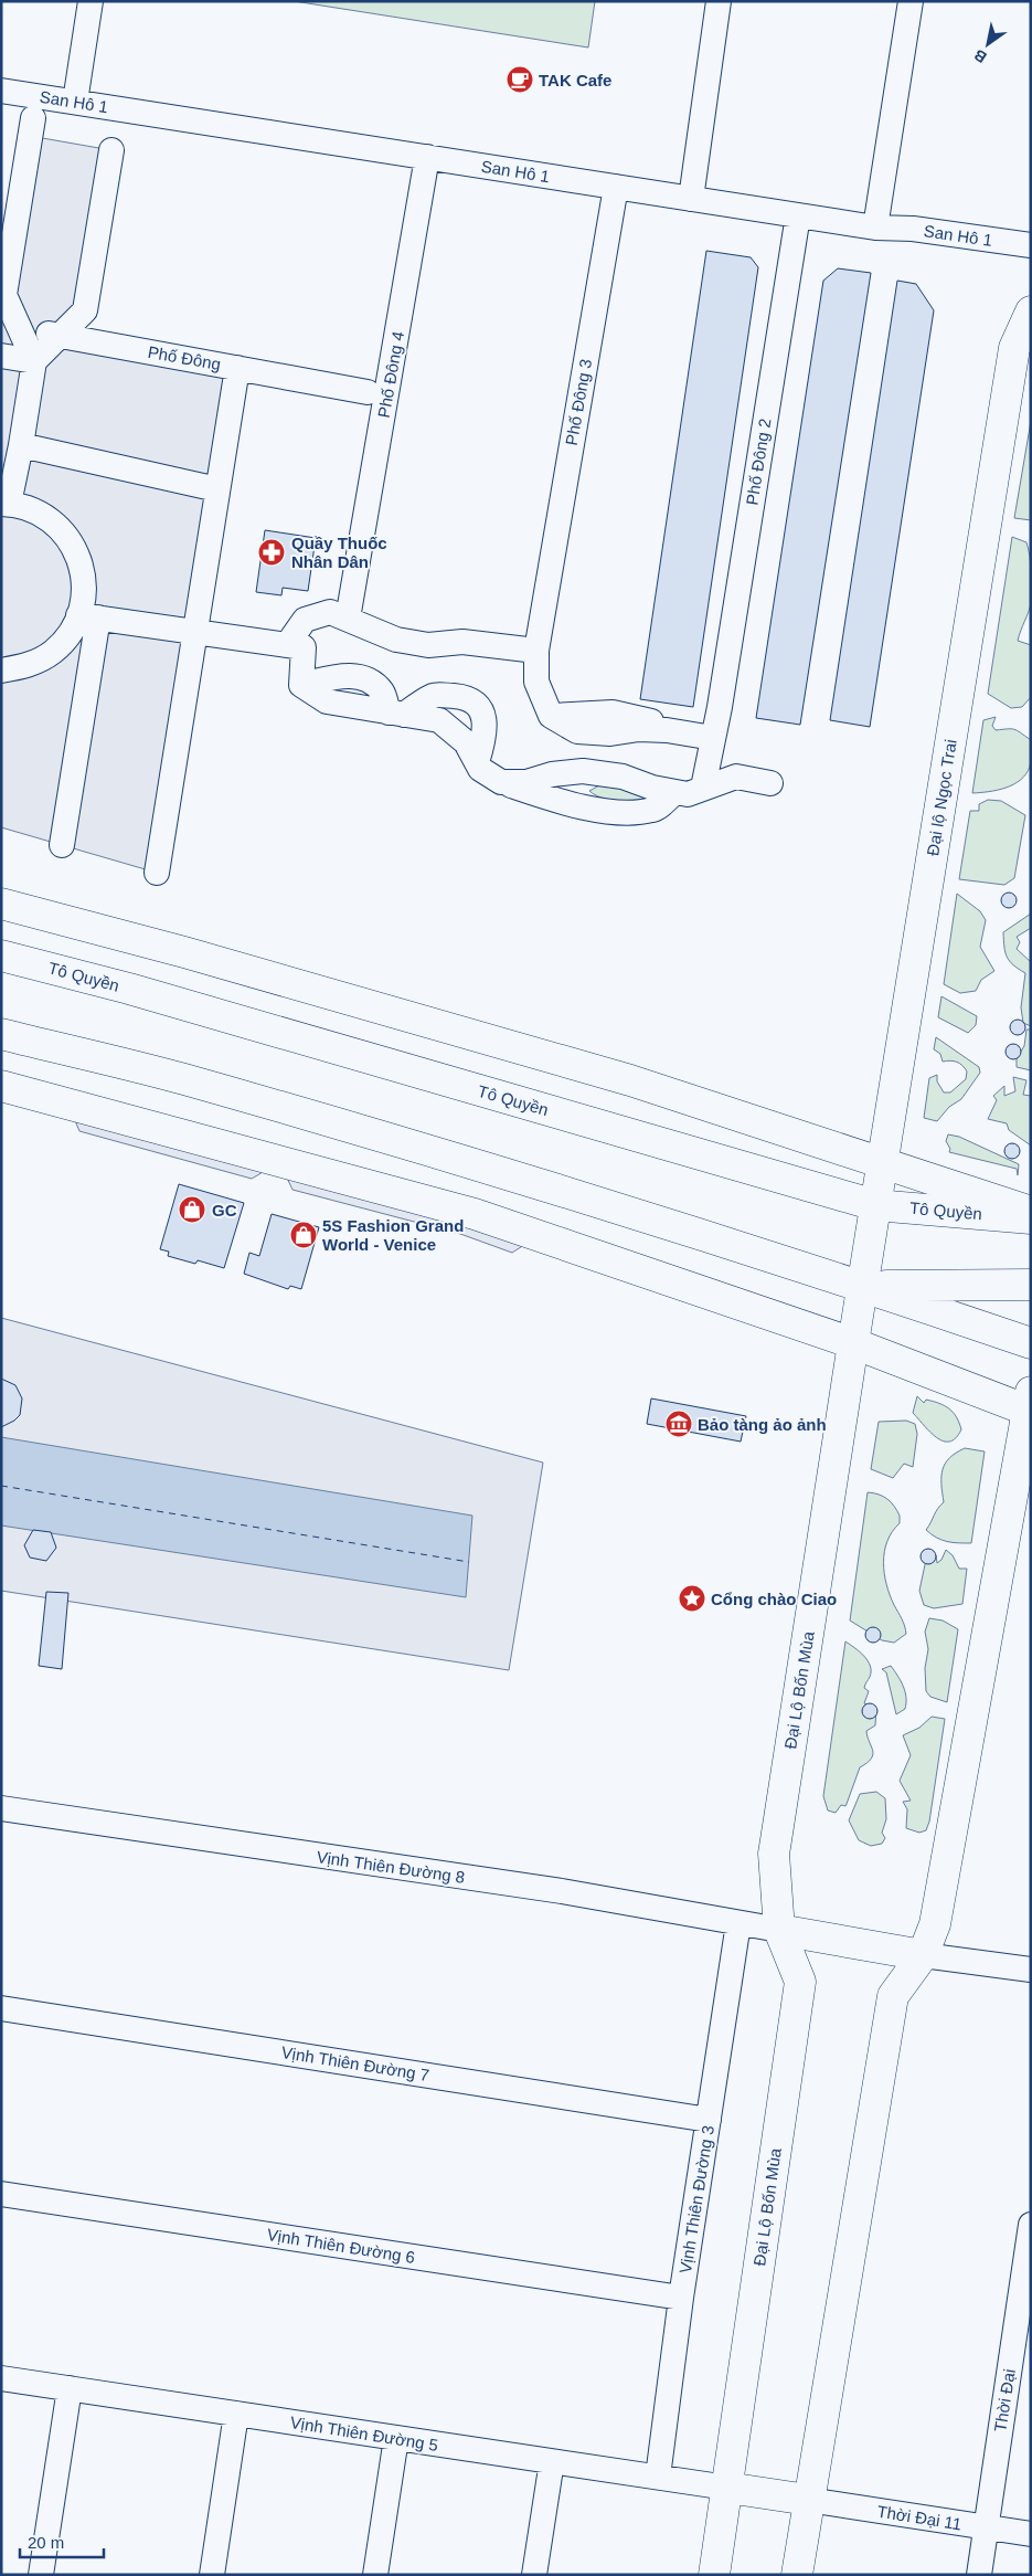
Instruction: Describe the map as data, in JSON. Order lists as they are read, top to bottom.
{
  "streets": {
    "main road": ["Đại lộ Ngọc Trai", "Tô Quyền", "Đại Lộ Bốn Mùa"],
    "street": [
      "San Hô 1",
      "Phố Đông",
      "Phố Đông 4",
      "Phố Đông 3",
      "Phố Đông 2",
      "Vịnh Thiên Đường 8",
      "Vịnh Thiên Đường 7",
      "Vịnh Thiên Đường 3",
      "Vịnh Thiên Đường 6",
      "Thời Đại",
      "Vịnh Thiên Đường 5",
      "Thời Đại 11"
    ]
  },
  "crossings": [
    ["San Hô 1", "Phố Đông 4"],
    ["San Hô 1", "Phố Đông 3"],
    ["San Hô 1", "Phố Đông 2"],
    ["Phố Đông 3", "Phố Đông 2"],
    ["Đại lộ Ngọc Trai", "Tô Quyền"],
    ["Đại lộ Ngọc Trai", "Đại Lộ Bốn Mùa"],
    ["Đại Lộ Bốn Mùa", "Vịnh Thiên Đường 8"],
    ["Đại Lộ Bốn Mùa", "Vịnh Thiên Đường 5"],
    ["Vịnh Thiên Đường 8", "Vịnh Thiên Đường 3"],
    ["Vịnh Thiên Đường 7", "Vịnh Thiên Đường 3"],
    ["Vịnh Thiên Đường 3", "Vịnh Thiên Đường 6"],
    ["Vịnh Thiên Đường 3", "Vịnh Thiên Đường 5"],
    ["Thời Đại", "Thời Đại 11"]
  ],
  "places": {
    "cafe": ["TAK Cafe"],
    "pharmacy": ["Quầy Thuốc Nhân Dân"],
    "shop": ["GC", "5S Fashion Grand World - Venice"],
    "museum": ["Bảo tàng ảo ảnh"],
    "place": ["Cổng chào Ciao"]
  },
  "scale_bar": "20 m",
  "north": "bottom left"
}
